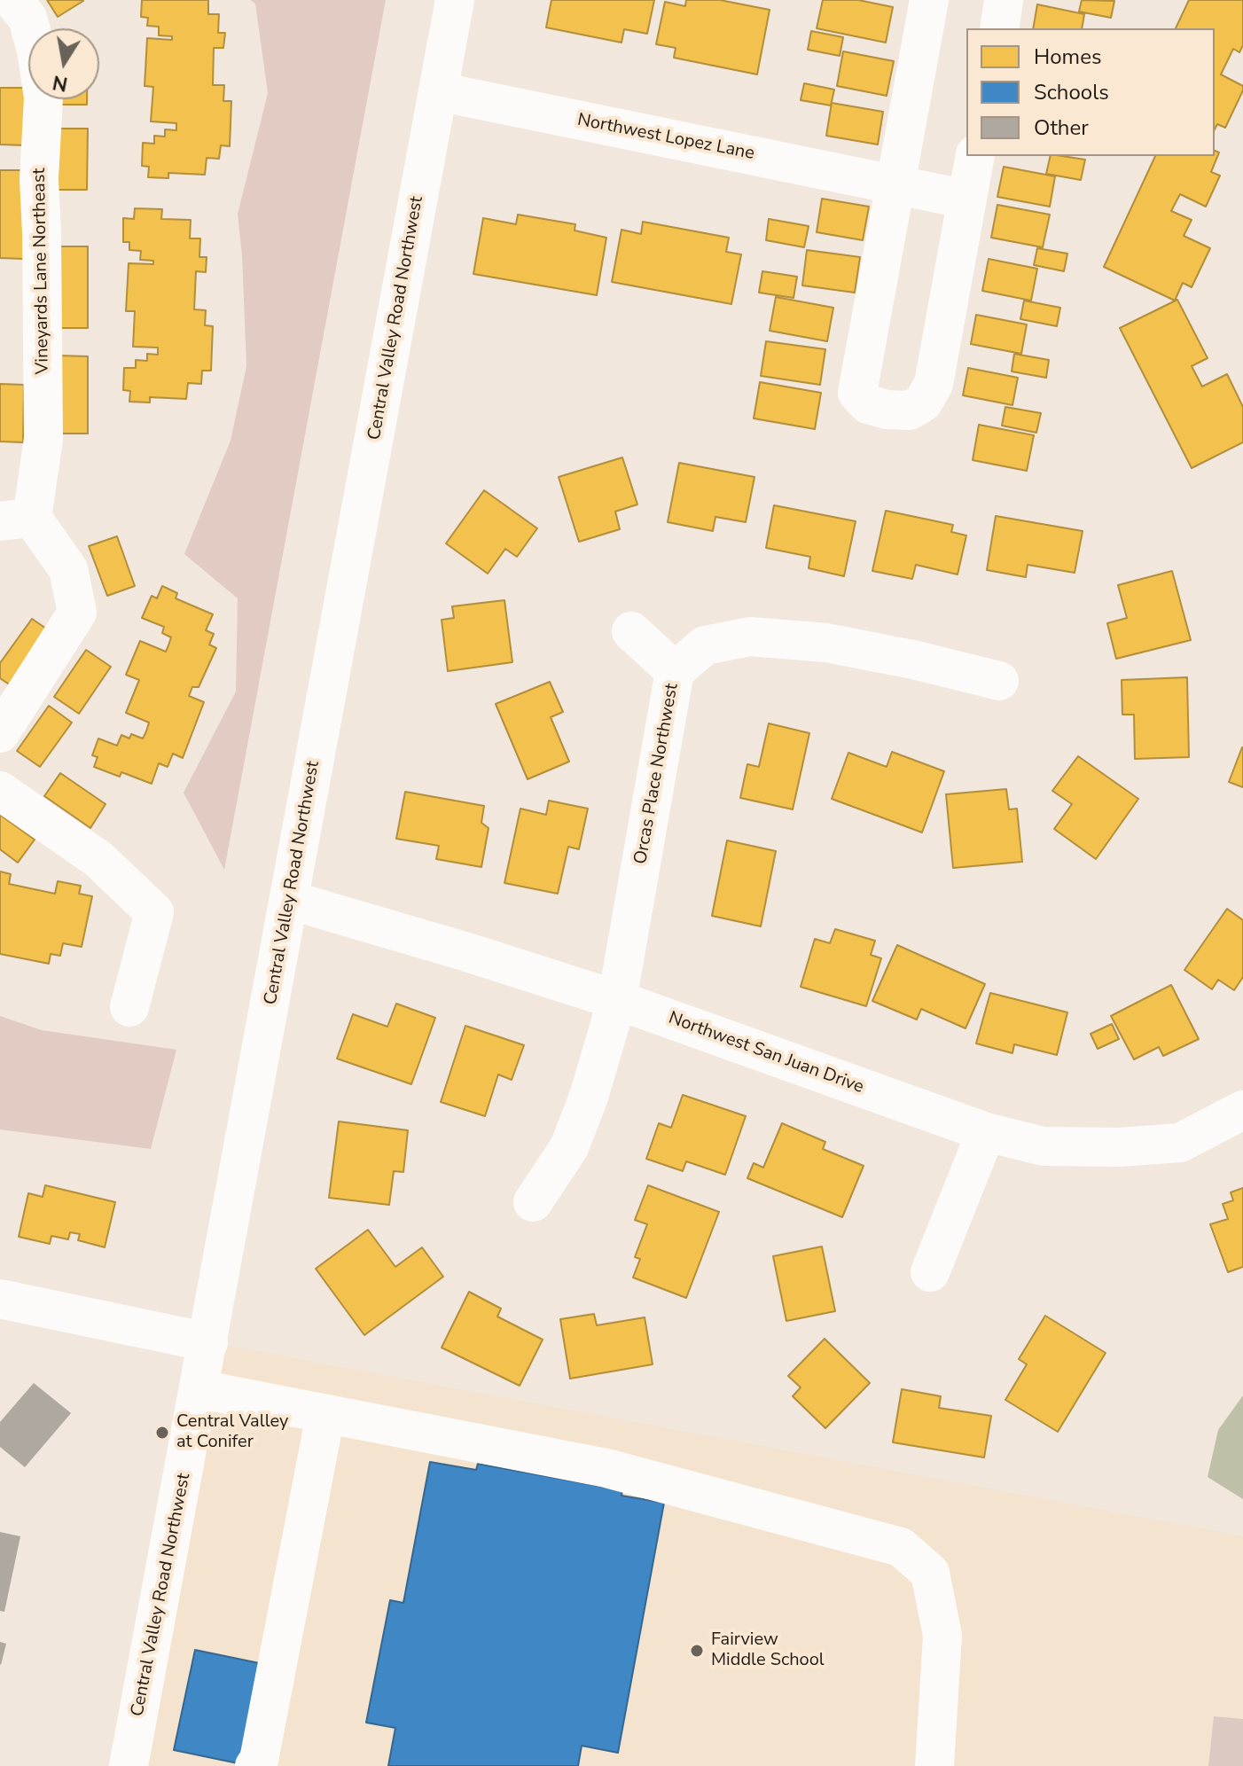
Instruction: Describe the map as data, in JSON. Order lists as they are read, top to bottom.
{
  "streets": {
    "street": [
      "Northwest Lopez Lane",
      "Vineyards Lane Northeast",
      "Central Valley Road Northwest",
      "Orcas Place Northwest",
      "Northwest San Juan Drive"
    ]
  },
  "crossings": [
    ["Northwest Lopez Lane", "Central Valley Road Northwest"],
    ["Central Valley Road Northwest", "Northwest San Juan Drive"],
    ["Orcas Place Northwest", "Northwest San Juan Drive"]
  ],
  "places": ["Central Valley at Conifer", "Fairview Middle School"],
  "legend": ["Homes", "Schools", "Other"],
  "north": "bottom"
}
